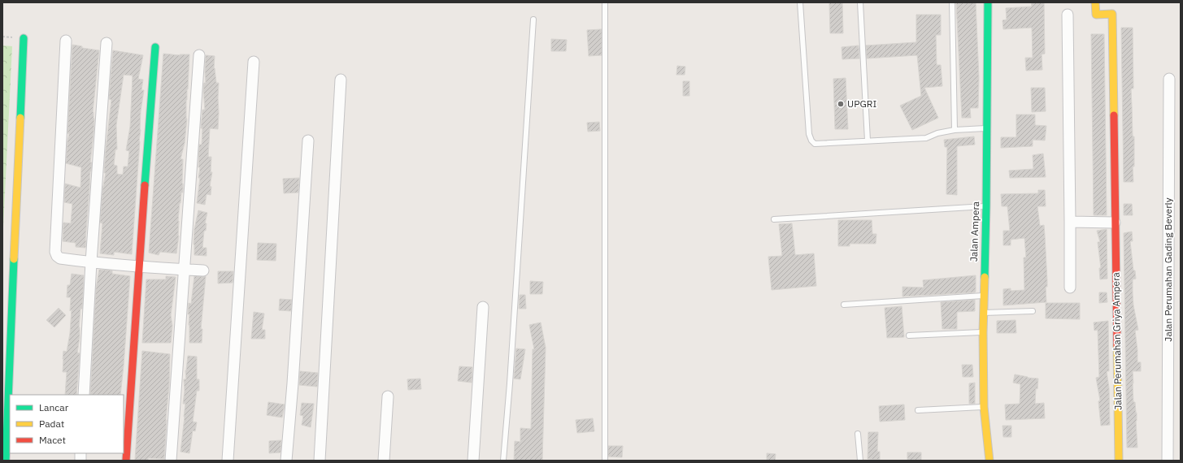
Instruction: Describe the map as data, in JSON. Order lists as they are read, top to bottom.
{
  "streets": {
    "street": ["Jalan Ampera", "Jalan Perumahan Gading Beverly", "Jalan Perumahan Griya Ampera"]
  },
  "places": ["UPGRI"],
  "legend": ["Lancar", "Padat", "Macet"]
}
